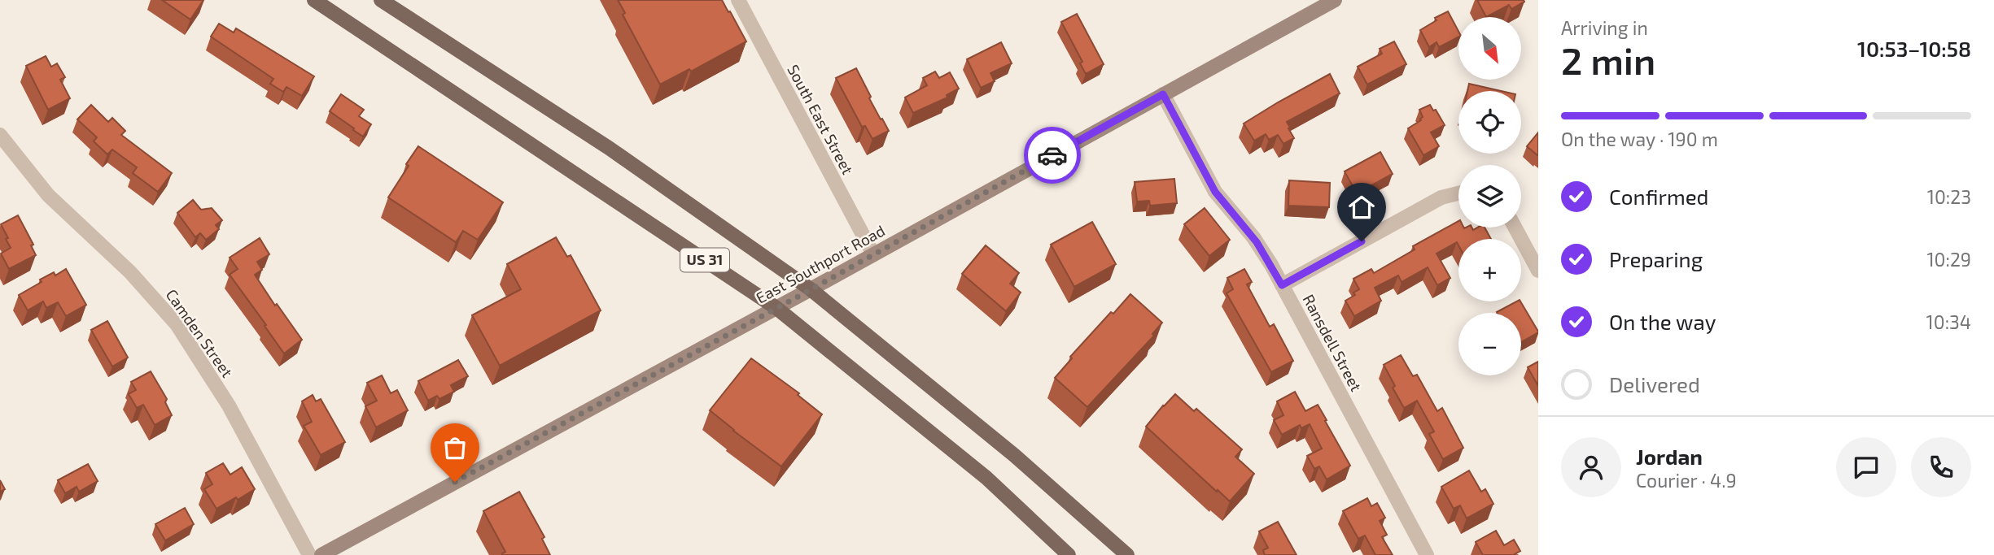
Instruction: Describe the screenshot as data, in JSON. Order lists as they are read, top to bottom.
{
  "streets": {
    "main road": ["US 31", "East Southport Road"],
    "street": ["South East Street", "Camden Street", "Ransdell Street"]
  },
  "crossings": [
    ["South East Street", "East Southport Road"],
    ["US 31", "East Southport Road"],
    ["East Southport Road", "Ransdell Street"]
  ],
  "north": "bottom right",
  "page": {
    "heading": ["2 min", "Arriving in", "10:53–10:58"],
    "panel": ["Jordan", "Courier · 4.9"],
    "map_buttons": ["+", "−"],
    "bar": "On the way · 190 m",
    "list": [
      ["Confirmed", "10:23"],
      ["Preparing", "10:29"],
      ["On the way", "10:34"],
      "Delivered"
    ]
  }
}
